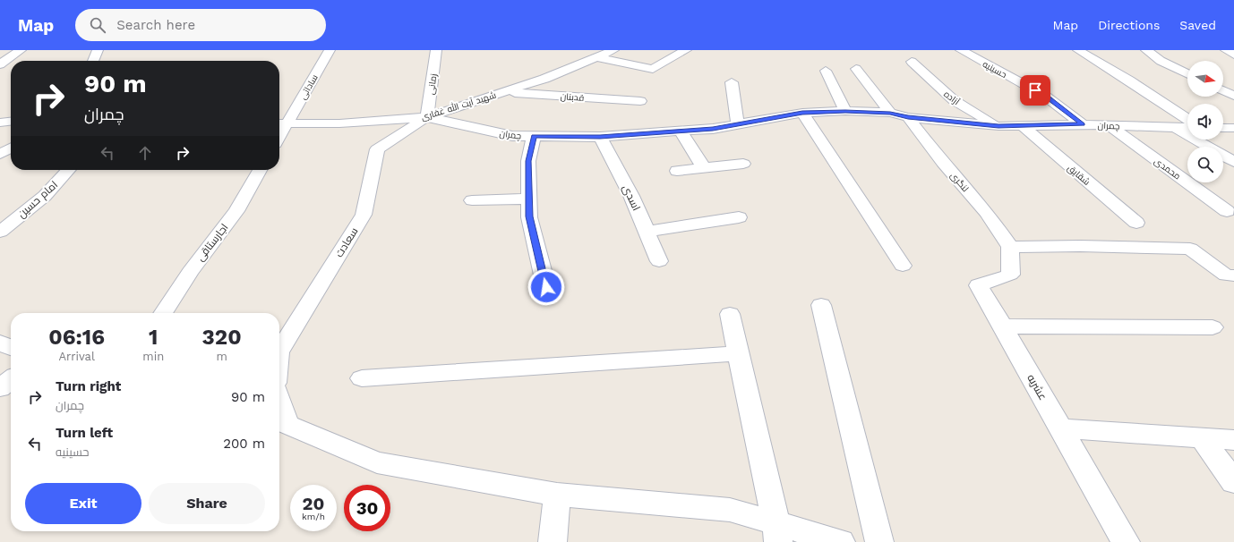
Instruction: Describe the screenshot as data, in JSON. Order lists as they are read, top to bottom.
{
  "streets": {
    "street": [
      "حسینیه",
      "زمانی",
      "ساداتی",
      "قدبنان",
      "آزاده",
      "شهید آیت الله غفاری",
      "چمران",
      "محمدی",
      "شقایق",
      "لنگری",
      "اسدی",
      "امام حسین",
      "اجارستاقی",
      "سعادت",
      "عشریه"
    ]
  },
  "crossings": [
    ["حسینیه", "چمران"],
    ["زمانی", "شهید آیت الله غفاری"],
    ["زمانی", "چمران"],
    ["زمانی", "سعادت"],
    ["ساداتی", "شهید آیت الله غفاری"],
    ["قدبنان", "شهید آیت الله غفاری"],
    ["آزاده", "چمران"],
    ["شهید آیت الله غفاری", "چمران"],
    ["شهید آیت الله غفاری", "سعادت"],
    ["چمران", "محمدی"],
    ["چمران", "شقایق"],
    ["چمران", "لنگری"],
    ["چمران", "اسدی"],
    ["چمران", "سعادت"],
    ["لنگری", "عشریه"]
  ],
  "north": "right",
  "page": {
    "header": "Map",
    "search": "Search here",
    "nav": ["Map", "Directions", "Saved"],
    "turn": ["90 m", "چمران"],
    "eta": [
      "06:16",
      "Arrival",
      "1",
      "min",
      "320",
      "m"
    ],
    "list": [
      {
        "name": "Turn right",
        "note": "چمران",
        "value": "90 m"
      },
      {
        "name": "Turn left",
        "note": "حسینیه",
        "value": "200 m"
      }
    ],
    "buttons": ["Exit", "Share"],
    "speed": "20 km/h",
    "limit": "30"
  }
}
